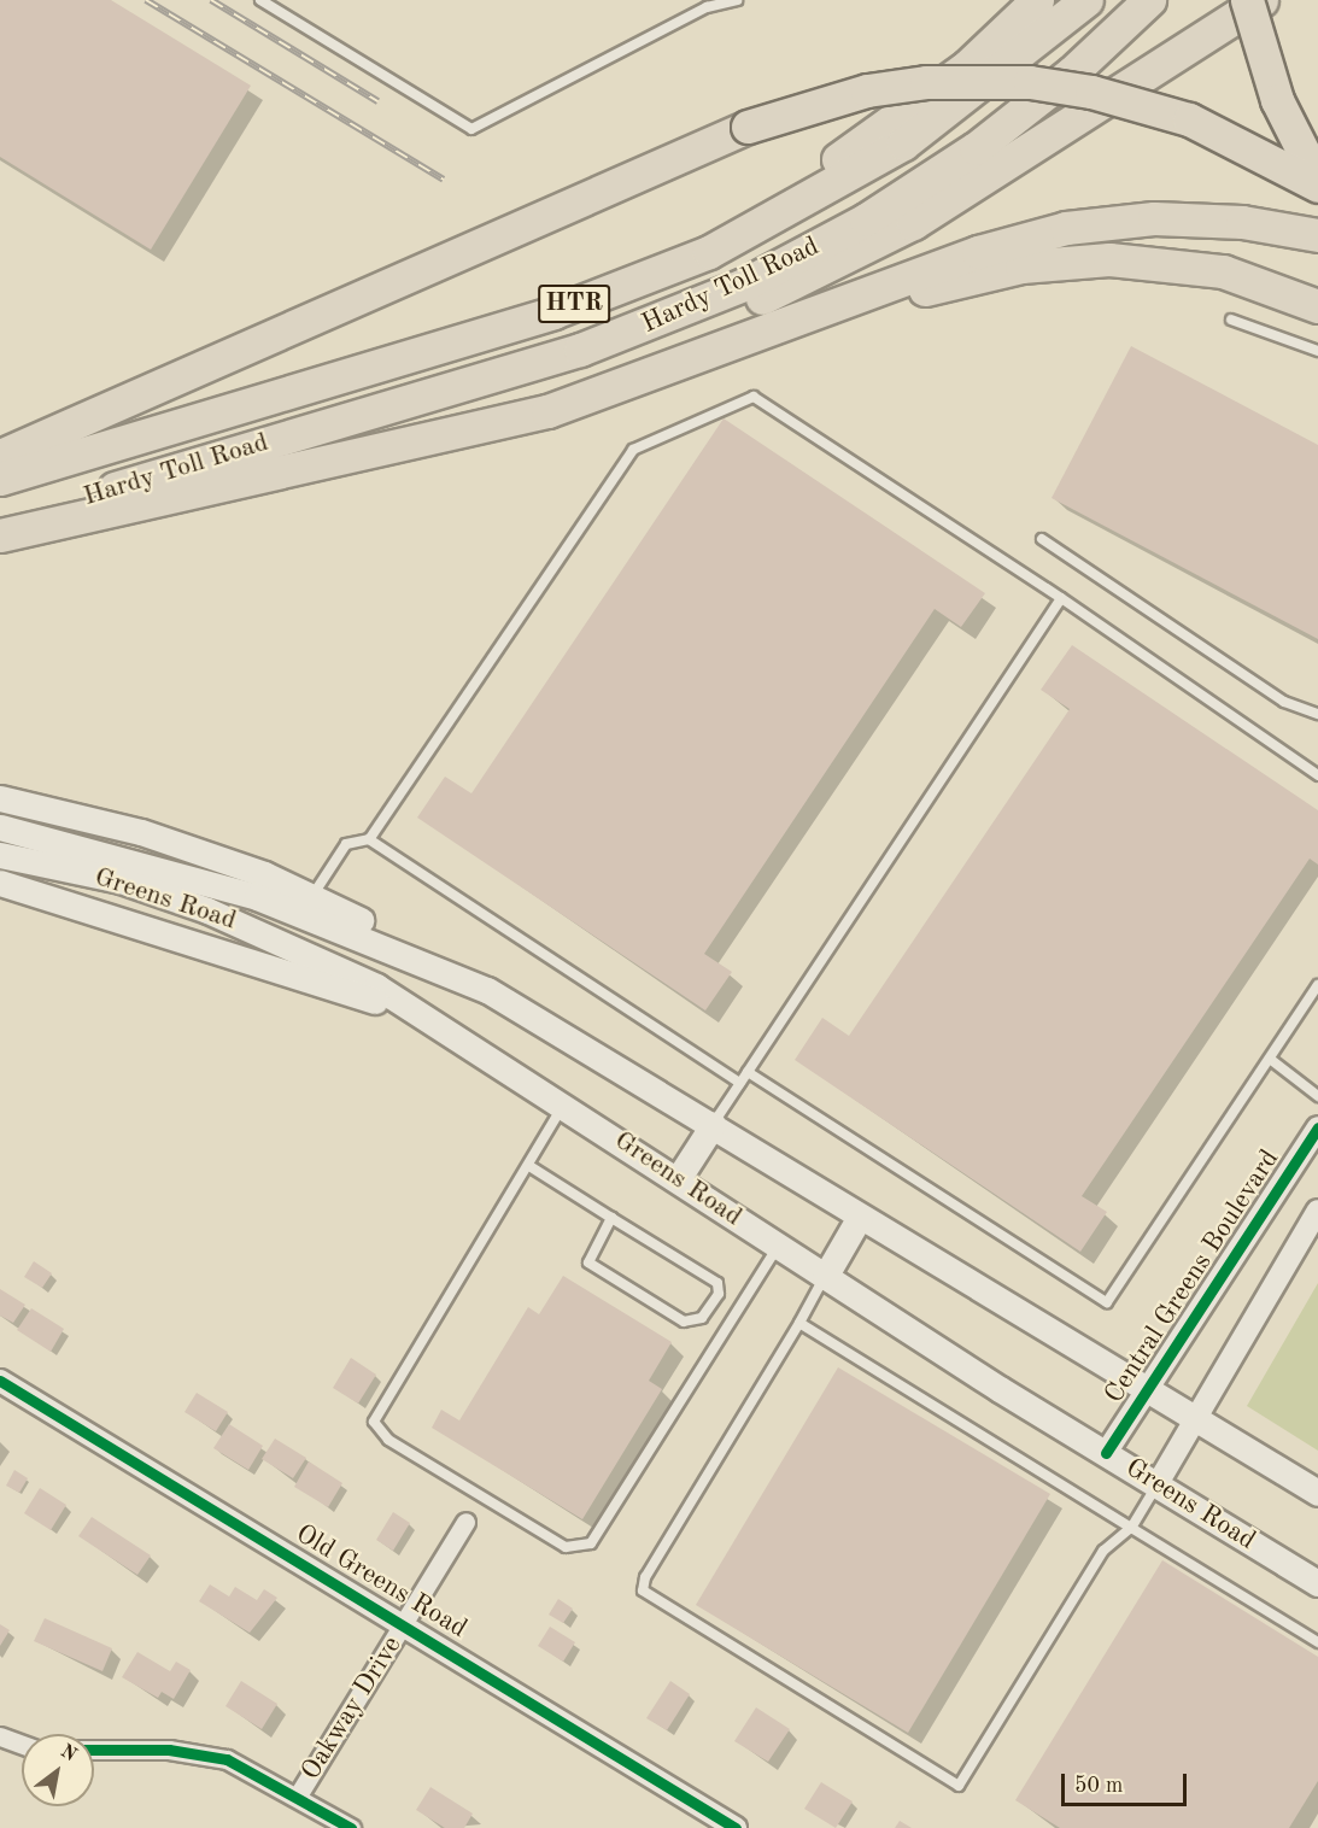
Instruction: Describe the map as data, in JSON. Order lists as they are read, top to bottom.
{
  "streets": {
    "highway": ["Hardy Toll Road", "HTR"],
    "main road": ["Greens Road"],
    "street": ["Central Greens Boulevard", "Old Greens Road", "Oakway Drive"]
  },
  "crossings": [
    ["Greens Road", "Central Greens Boulevard"],
    ["Old Greens Road", "Oakway Drive"]
  ],
  "scale_bar": "50 m",
  "north": "top right"
}
